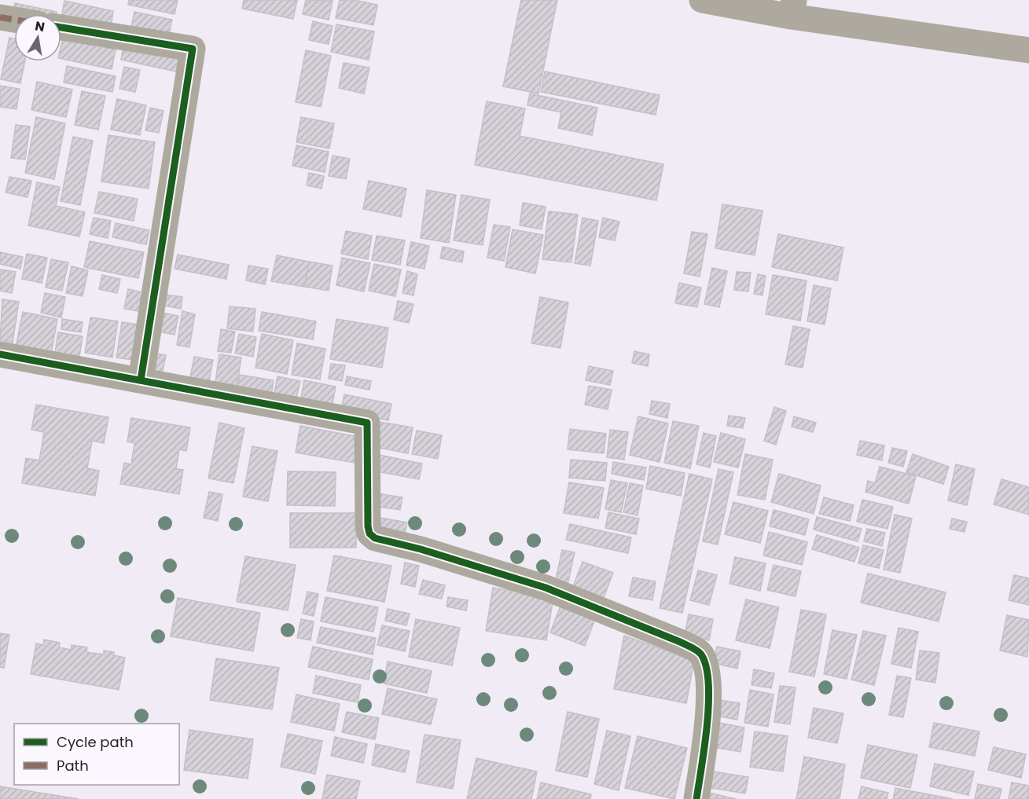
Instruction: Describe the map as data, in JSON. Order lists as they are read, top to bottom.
{
  "legend": ["Cycle path", "Path"],
  "north": "top"
}
